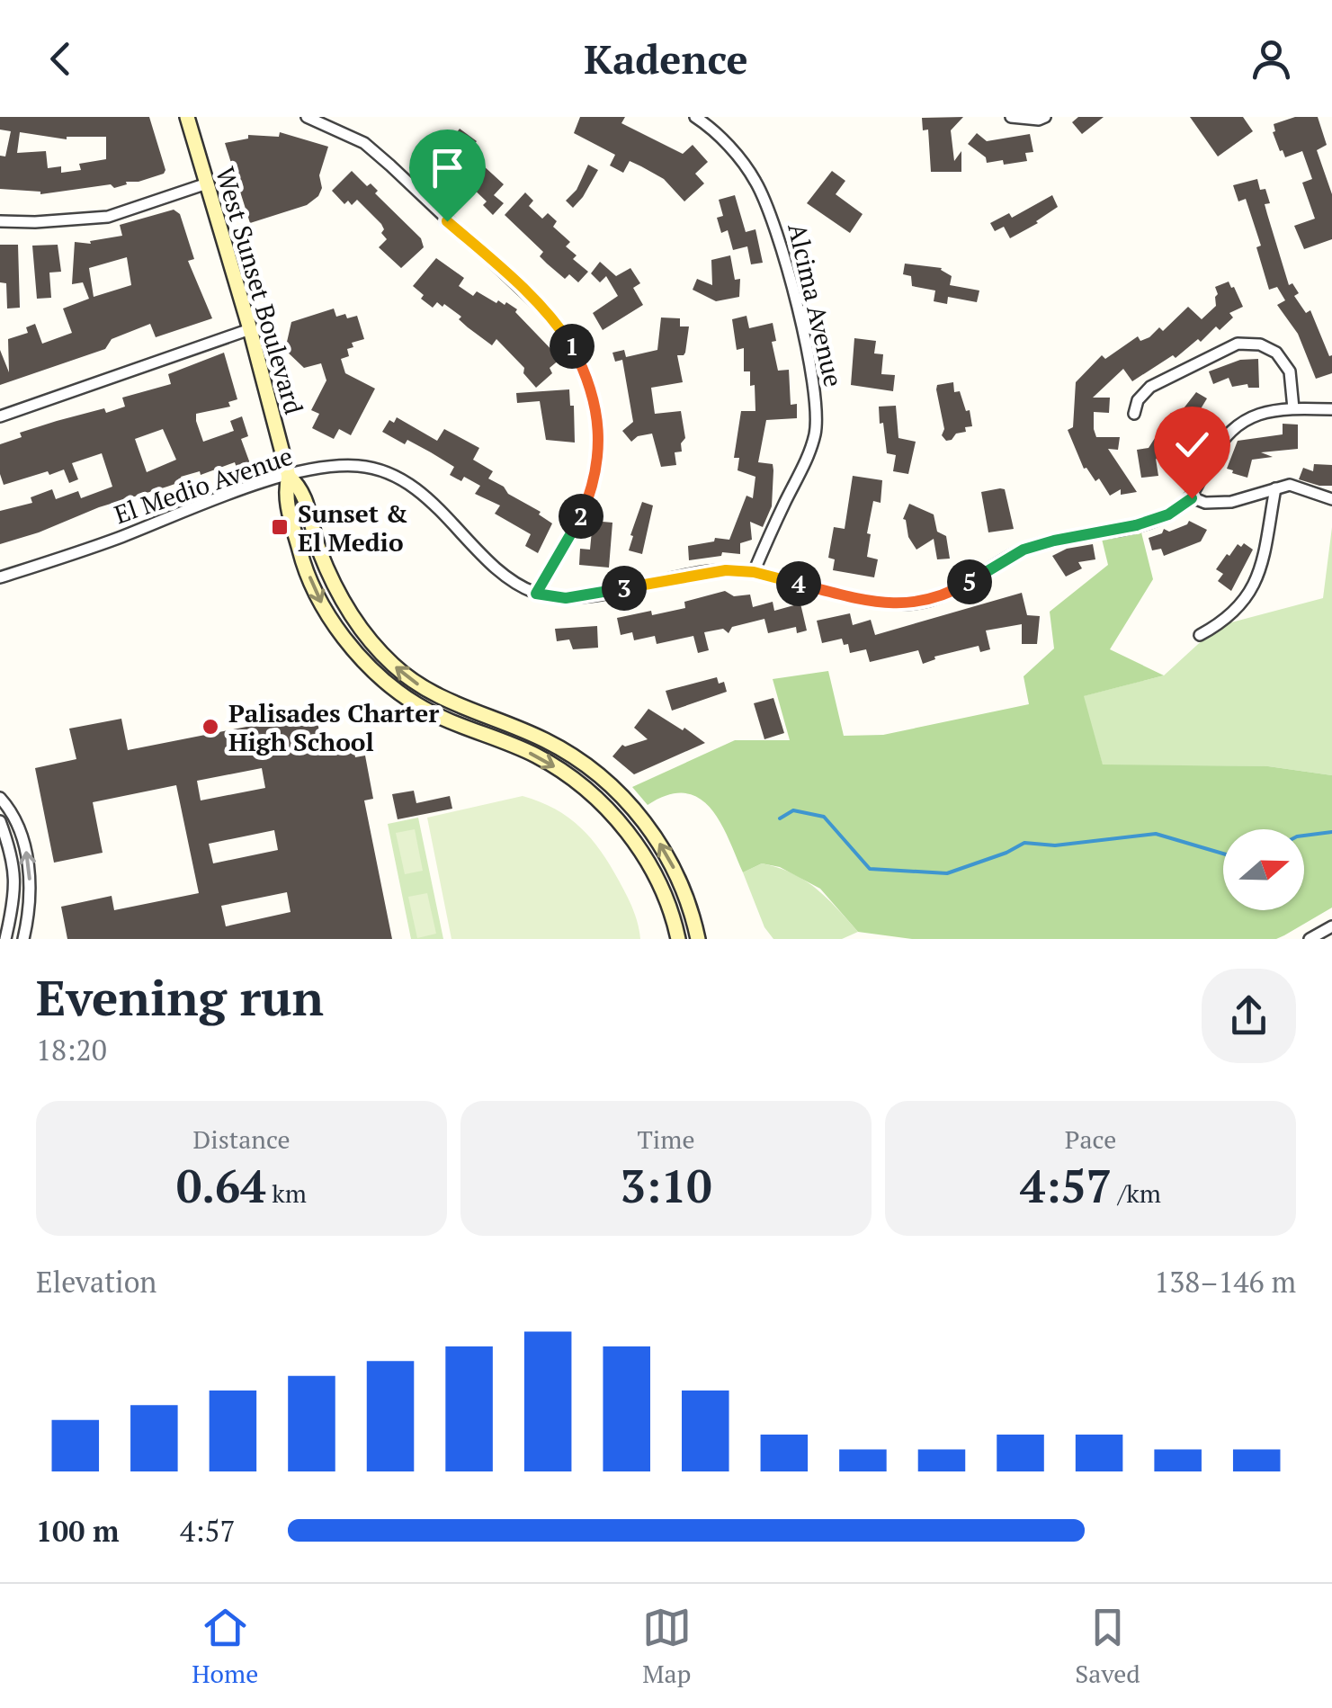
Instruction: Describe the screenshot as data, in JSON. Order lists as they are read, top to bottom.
{
  "streets": {
    "main road": ["West Sunset Boulevard"],
    "street": ["Alcima Avenue", "El Medio Avenue"]
  },
  "crossings": [
    ["West Sunset Boulevard", "El Medio Avenue"]
  ],
  "places": {
    "transit": ["Sunset & El Medio"],
    "other": ["Palisades Charter High School"]
  },
  "north": "right",
  "page": {
    "header": "Kadence",
    "pins": [
      "1",
      "2",
      "5",
      "4",
      "3"
    ],
    "heading": ["Evening run", "18:20"],
    "stats": [
      ["Distance", "0.64 km"],
      ["Time", "3:10"],
      ["Pace", "4:57 /km"]
    ],
    "chart": ["Elevation", "138–146 m"],
    "list": [
      {
        "name": "100 m",
        "note": "4:57"
      }
    ],
    "tabs": ["Home", "Map", "Saved"]
  }
}
